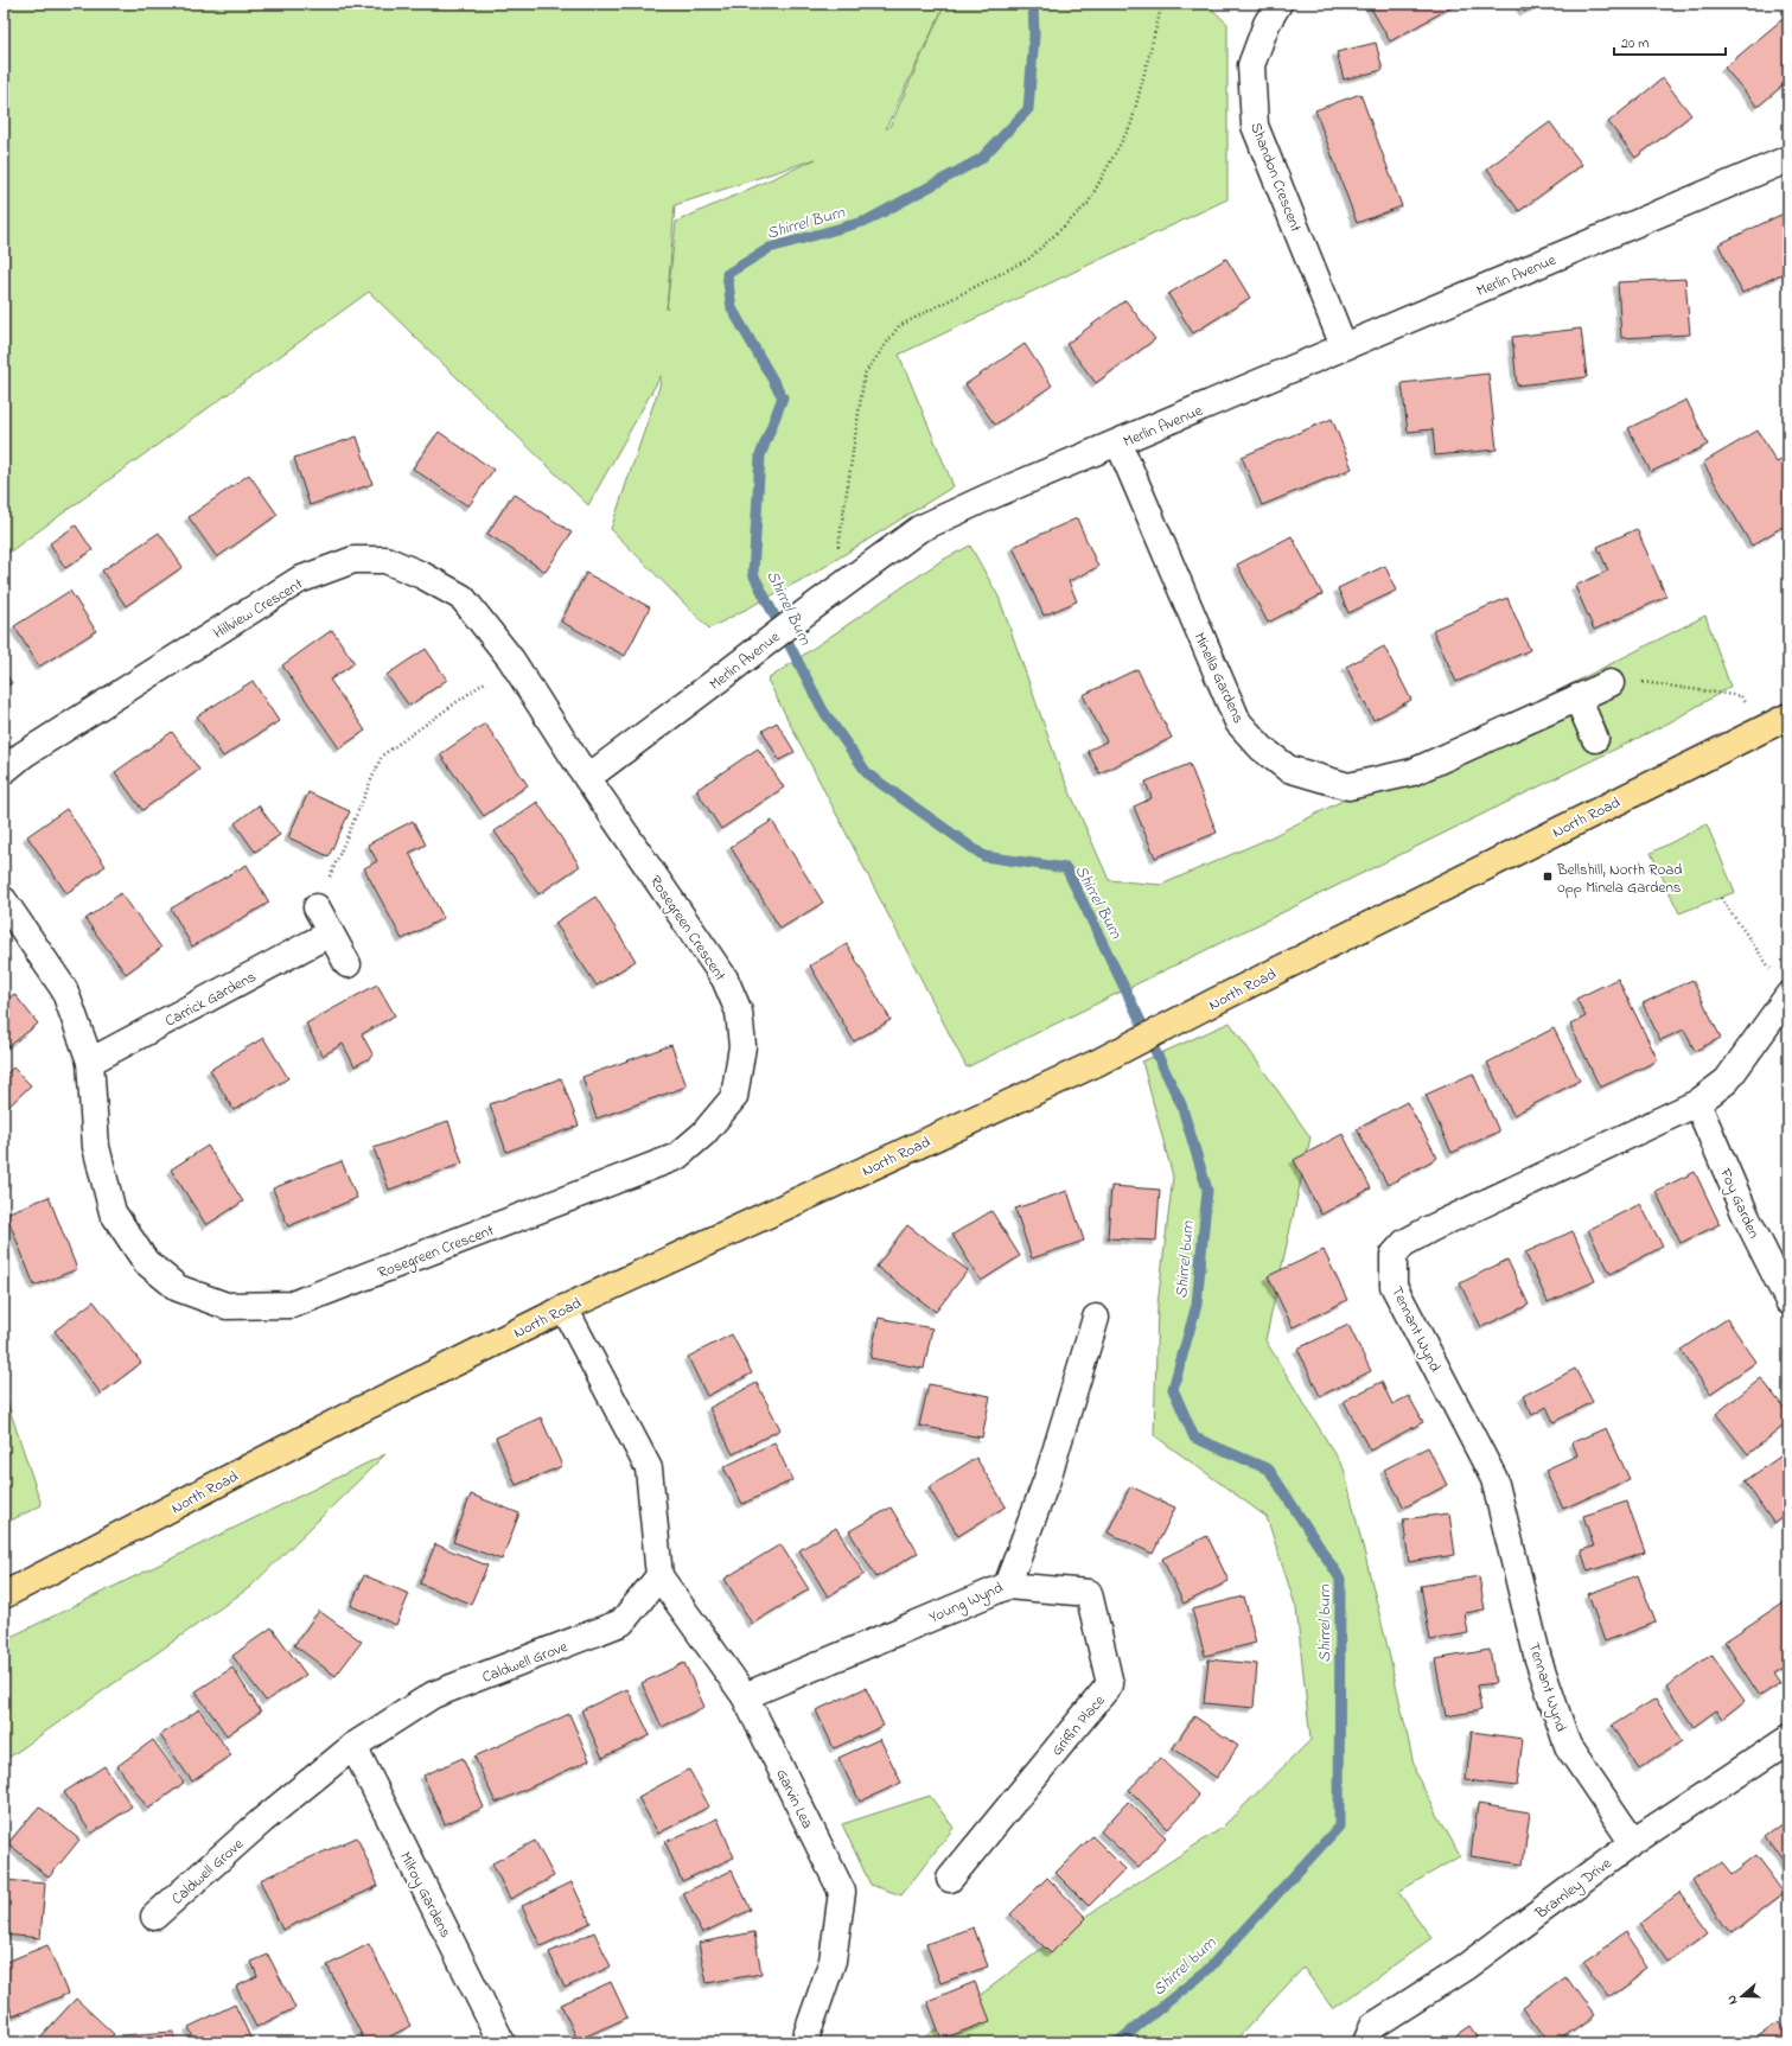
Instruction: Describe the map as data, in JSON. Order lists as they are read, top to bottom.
{
  "streets": {
    "main road": ["North Road"],
    "street": [
      "Shandon Crescent",
      "Merlin Avenue",
      "Hillview Crescent",
      "Minella Gardens",
      "Rosegreen Crescent",
      "Carrick Gardens",
      "Foy Garden",
      "Tennant Wynd",
      "Young Wynd",
      "Caldwell Grove",
      "Griffin Place",
      "Garvin Lea",
      "Bramley Drive",
      "Milroy Gardens"
    ]
  },
  "crossings": [
    ["Shandon Crescent", "Merlin Avenue"],
    ["Merlin Avenue", "Hillview Crescent"],
    ["Merlin Avenue", "Minella Gardens"],
    ["Merlin Avenue", "Rosegreen Crescent"],
    ["Hillview Crescent", "Rosegreen Crescent"],
    ["Rosegreen Crescent", "Carrick Gardens"],
    ["Foy Garden", "Tennant Wynd"],
    ["Tennant Wynd", "Bramley Drive"],
    ["Young Wynd", "Griffin Place"],
    ["Young Wynd", "Garvin Lea"],
    ["Caldwell Grove", "Garvin Lea"],
    ["Caldwell Grove", "Milroy Gardens"]
  ],
  "water": ["Shirrel Burn", "Shirrel burn"],
  "places": {
    "transit": ["Bellshill, North Road opp Minela Gardens"]
  },
  "scale_bar": "20 m",
  "north": "left"
}
